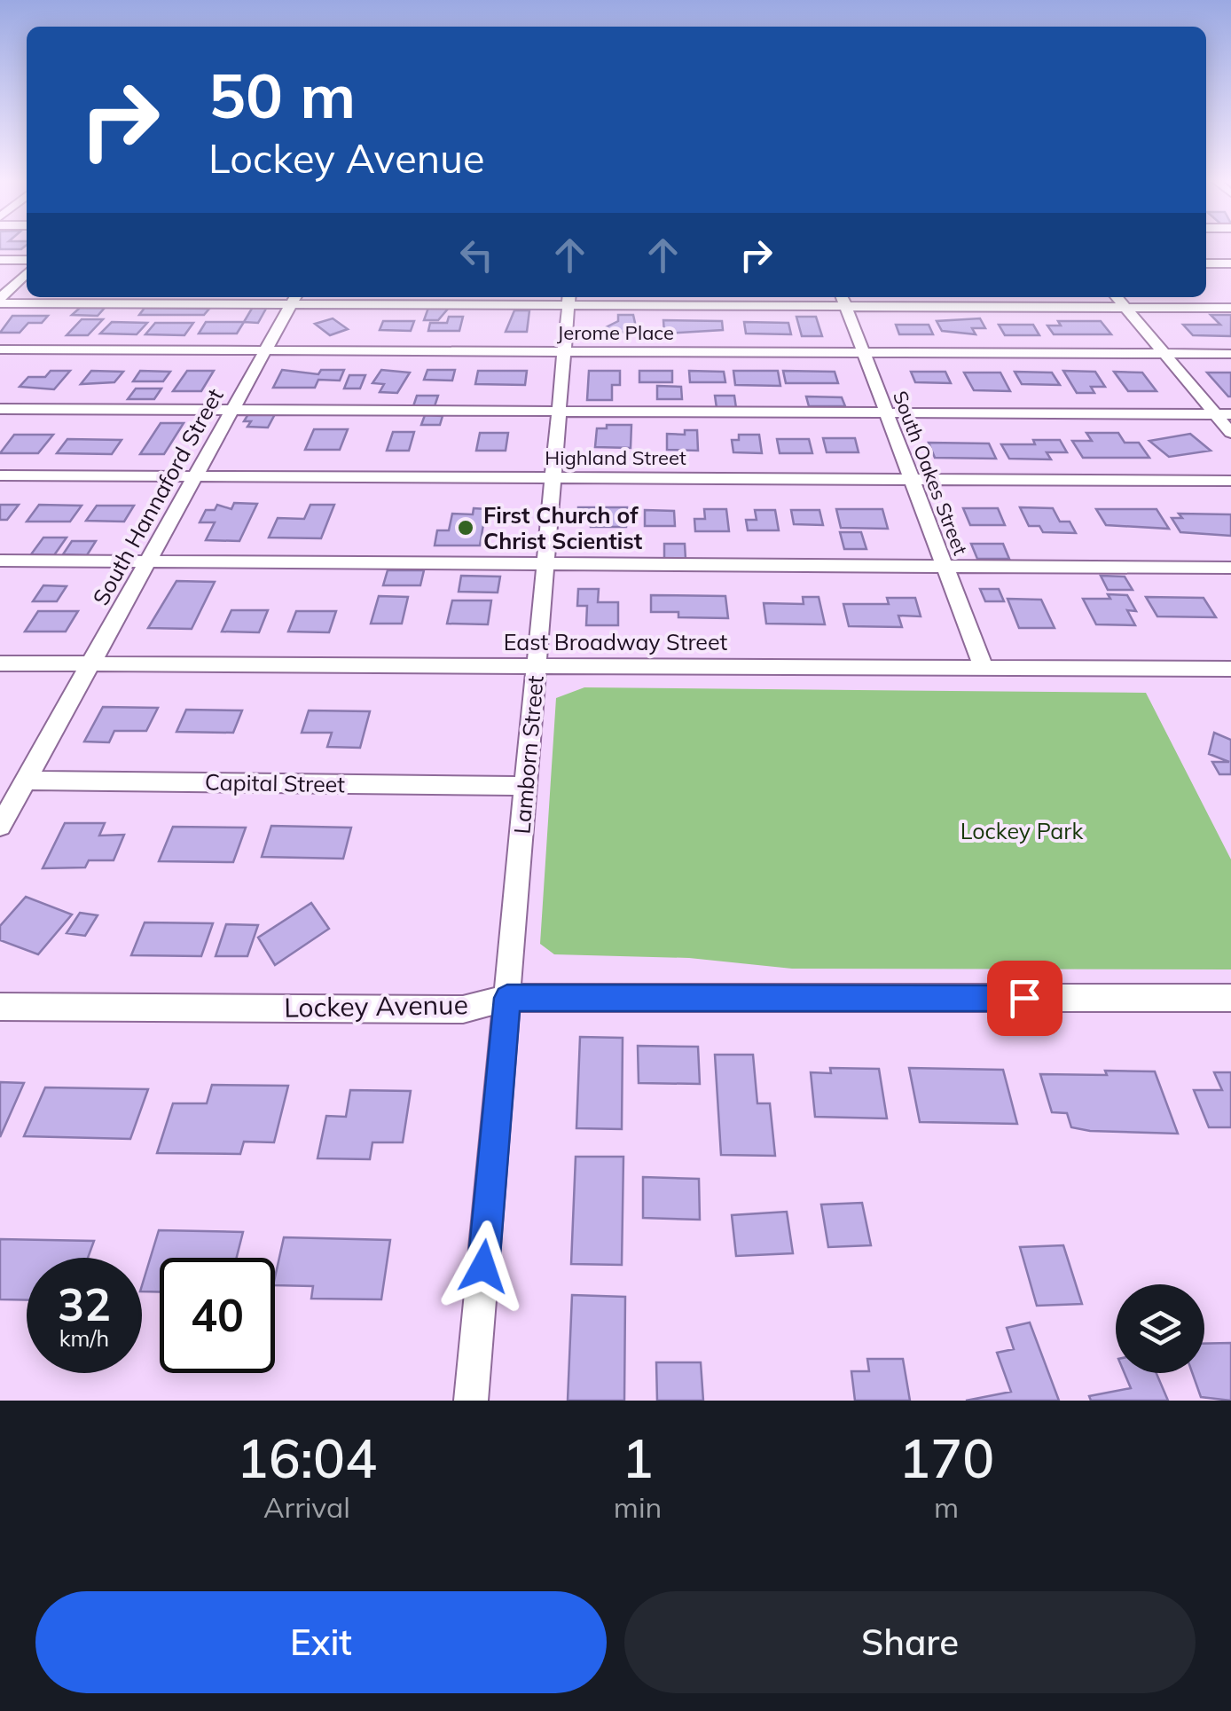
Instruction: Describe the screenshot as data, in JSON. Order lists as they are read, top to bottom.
{
  "streets": {
    "street": [
      "Jerome Place",
      "Highland Street",
      "South Oakes Street",
      "South Hannaford Street",
      "East Broadway Street",
      "Lamborn Street",
      "Capital Street",
      "Lockey Avenue"
    ]
  },
  "crossings": [
    ["Jerome Place", "South Oakes Street"],
    ["Jerome Place", "South Hannaford Street"],
    ["Jerome Place", "Lamborn Street"],
    ["Highland Street", "South Oakes Street"],
    ["Highland Street", "South Hannaford Street"],
    ["Highland Street", "Lamborn Street"],
    ["South Oakes Street", "East Broadway Street"],
    ["South Hannaford Street", "East Broadway Street"],
    ["South Hannaford Street", "Capital Street"],
    ["East Broadway Street", "Lamborn Street"],
    ["Lamborn Street", "Capital Street"],
    ["Lamborn Street", "Lockey Avenue"]
  ],
  "parks": ["Lockey Park"],
  "places": ["First Church of Christ Scientist"],
  "page": {
    "turn": ["50 m", "Lockey Avenue"],
    "speed": "32 km/h",
    "limit": "40",
    "eta": [
      "16:04",
      "Arrival",
      "1",
      "min",
      "170",
      "m"
    ],
    "buttons": ["Exit", "Share"]
  }
}
